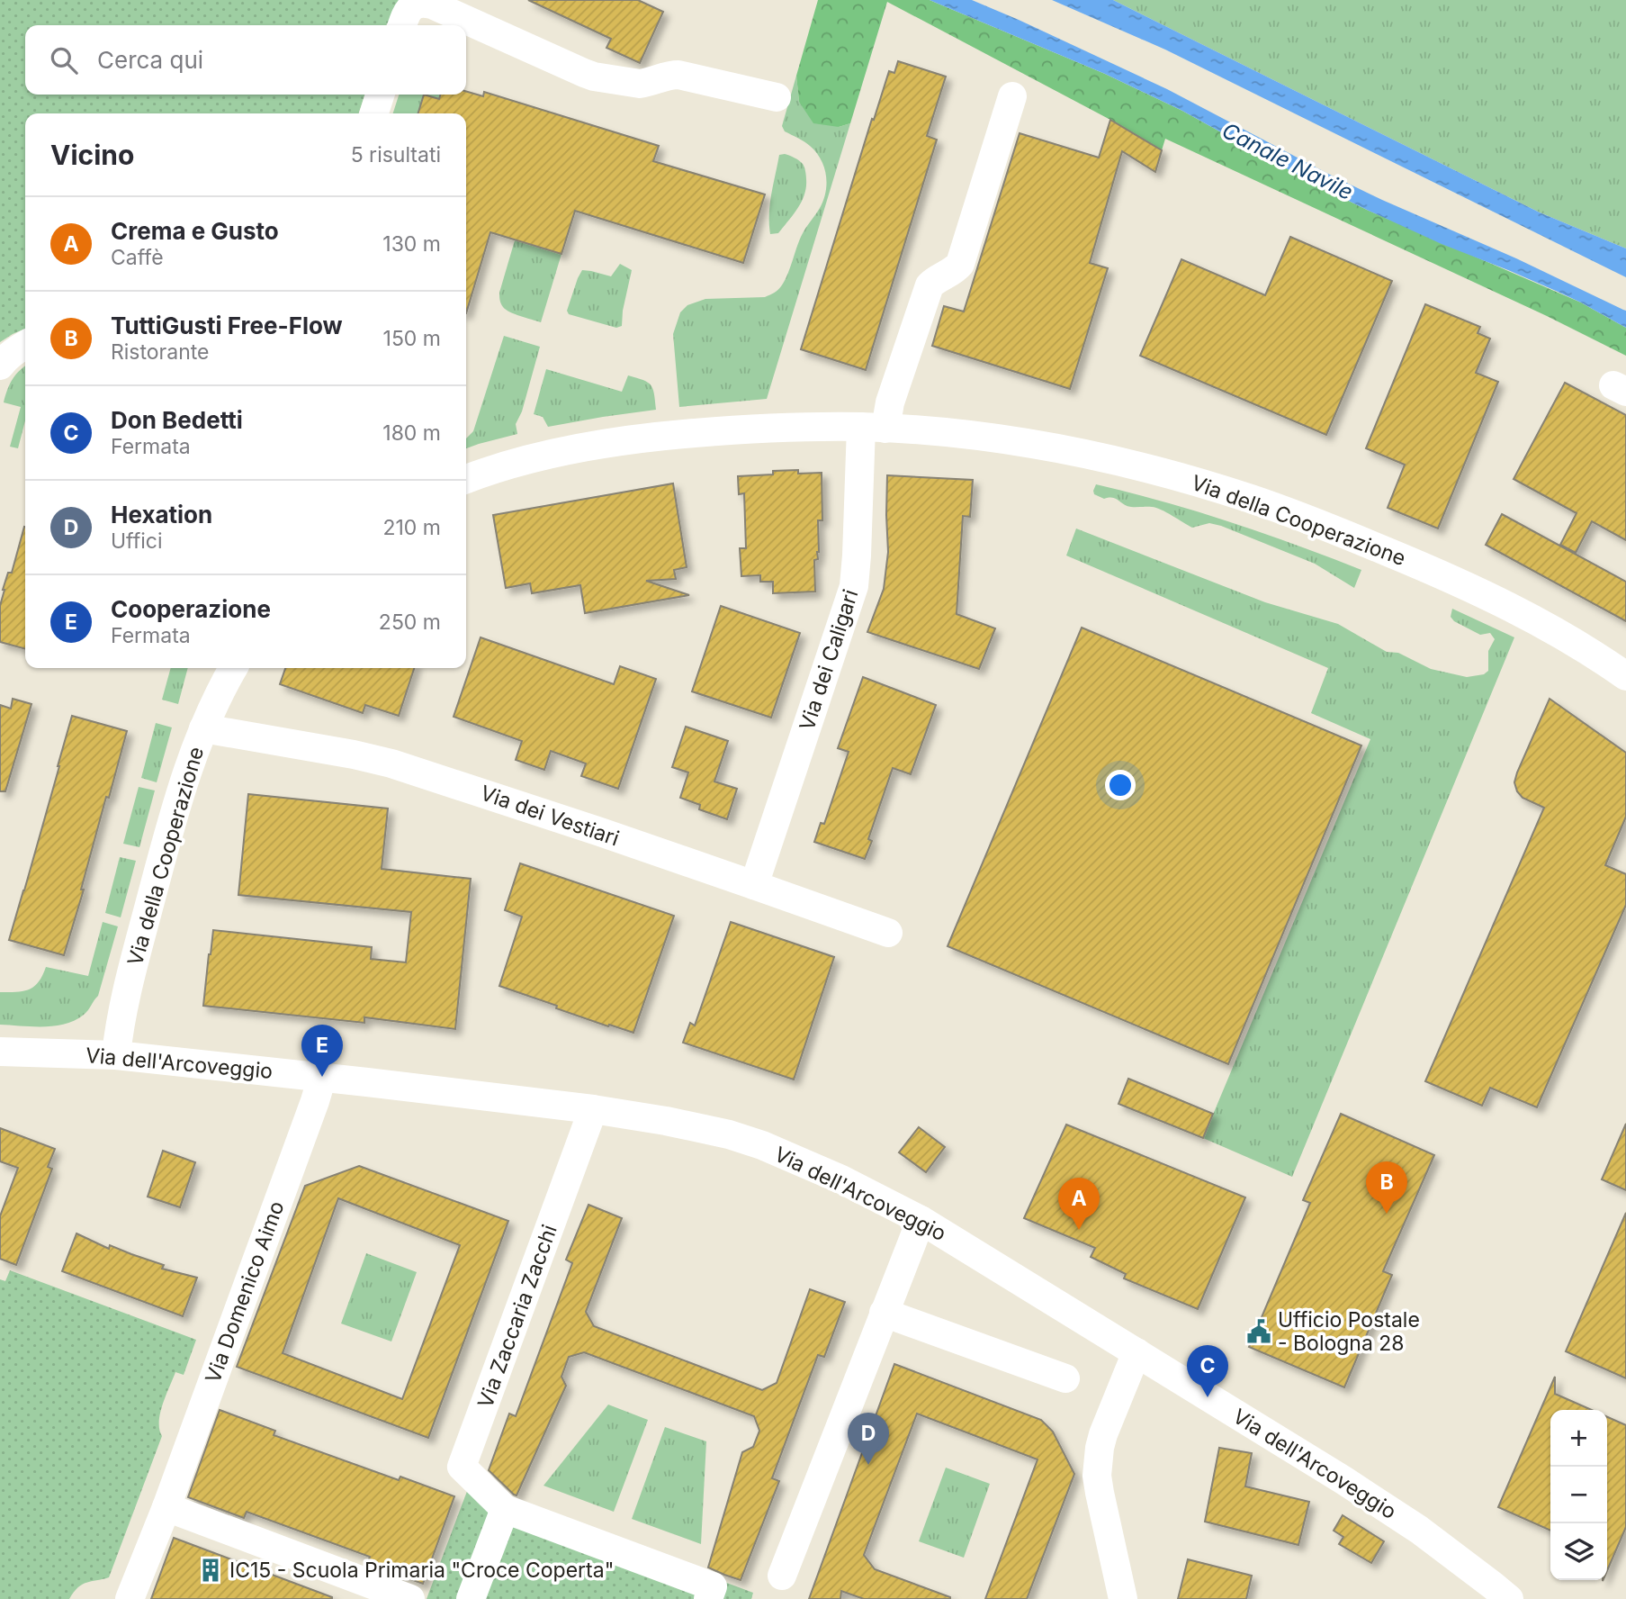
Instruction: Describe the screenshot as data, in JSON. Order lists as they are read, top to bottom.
{
  "streets": {
    "street": [
      "Via della Cooperazione",
      "Via dei Caligari",
      "Via dei Vestiari",
      "Via dell'Arcoveggio",
      "Via Domenico Aimo",
      "Via Zaccaria Zacchi"
    ]
  },
  "crossings": [
    ["Via della Cooperazione", "Via dei Caligari"],
    ["Via della Cooperazione", "Via dei Vestiari"],
    ["Via della Cooperazione", "Via dell'Arcoveggio"],
    ["Via dei Caligari", "Via dei Vestiari"],
    ["Via dell'Arcoveggio", "Via Domenico Aimo"],
    ["Via dell'Arcoveggio", "Via Zaccaria Zacchi"]
  ],
  "water": ["Canale Navile"],
  "places": {
    "public building": ["Ufficio Postale - Bologna 28"],
    "building": ["IC15 - Scuola Primaria \"Croce Coperta\""]
  },
  "page": {
    "search": "Cerca qui",
    "heading": ["Vicino", "5 risultati"],
    "list": [
      {
        "mark": "A",
        "name": "Crema e Gusto",
        "note": "Caffè",
        "value": "130 m"
      },
      {
        "mark": "B",
        "name": "TuttiGusti Free-Flow",
        "note": "Ristorante",
        "value": "150 m"
      },
      {
        "mark": "C",
        "name": "Don Bedetti",
        "note": "Fermata",
        "value": "180 m"
      },
      {
        "mark": "D",
        "name": "Hexation",
        "note": "Uffici",
        "value": "210 m"
      },
      {
        "mark": "E",
        "name": "Cooperazione",
        "note": "Fermata",
        "value": "250 m"
      }
    ],
    "pins": [
      "E",
      "B",
      "A",
      "C",
      "D"
    ],
    "map_buttons": ["+", "−"]
  }
}
